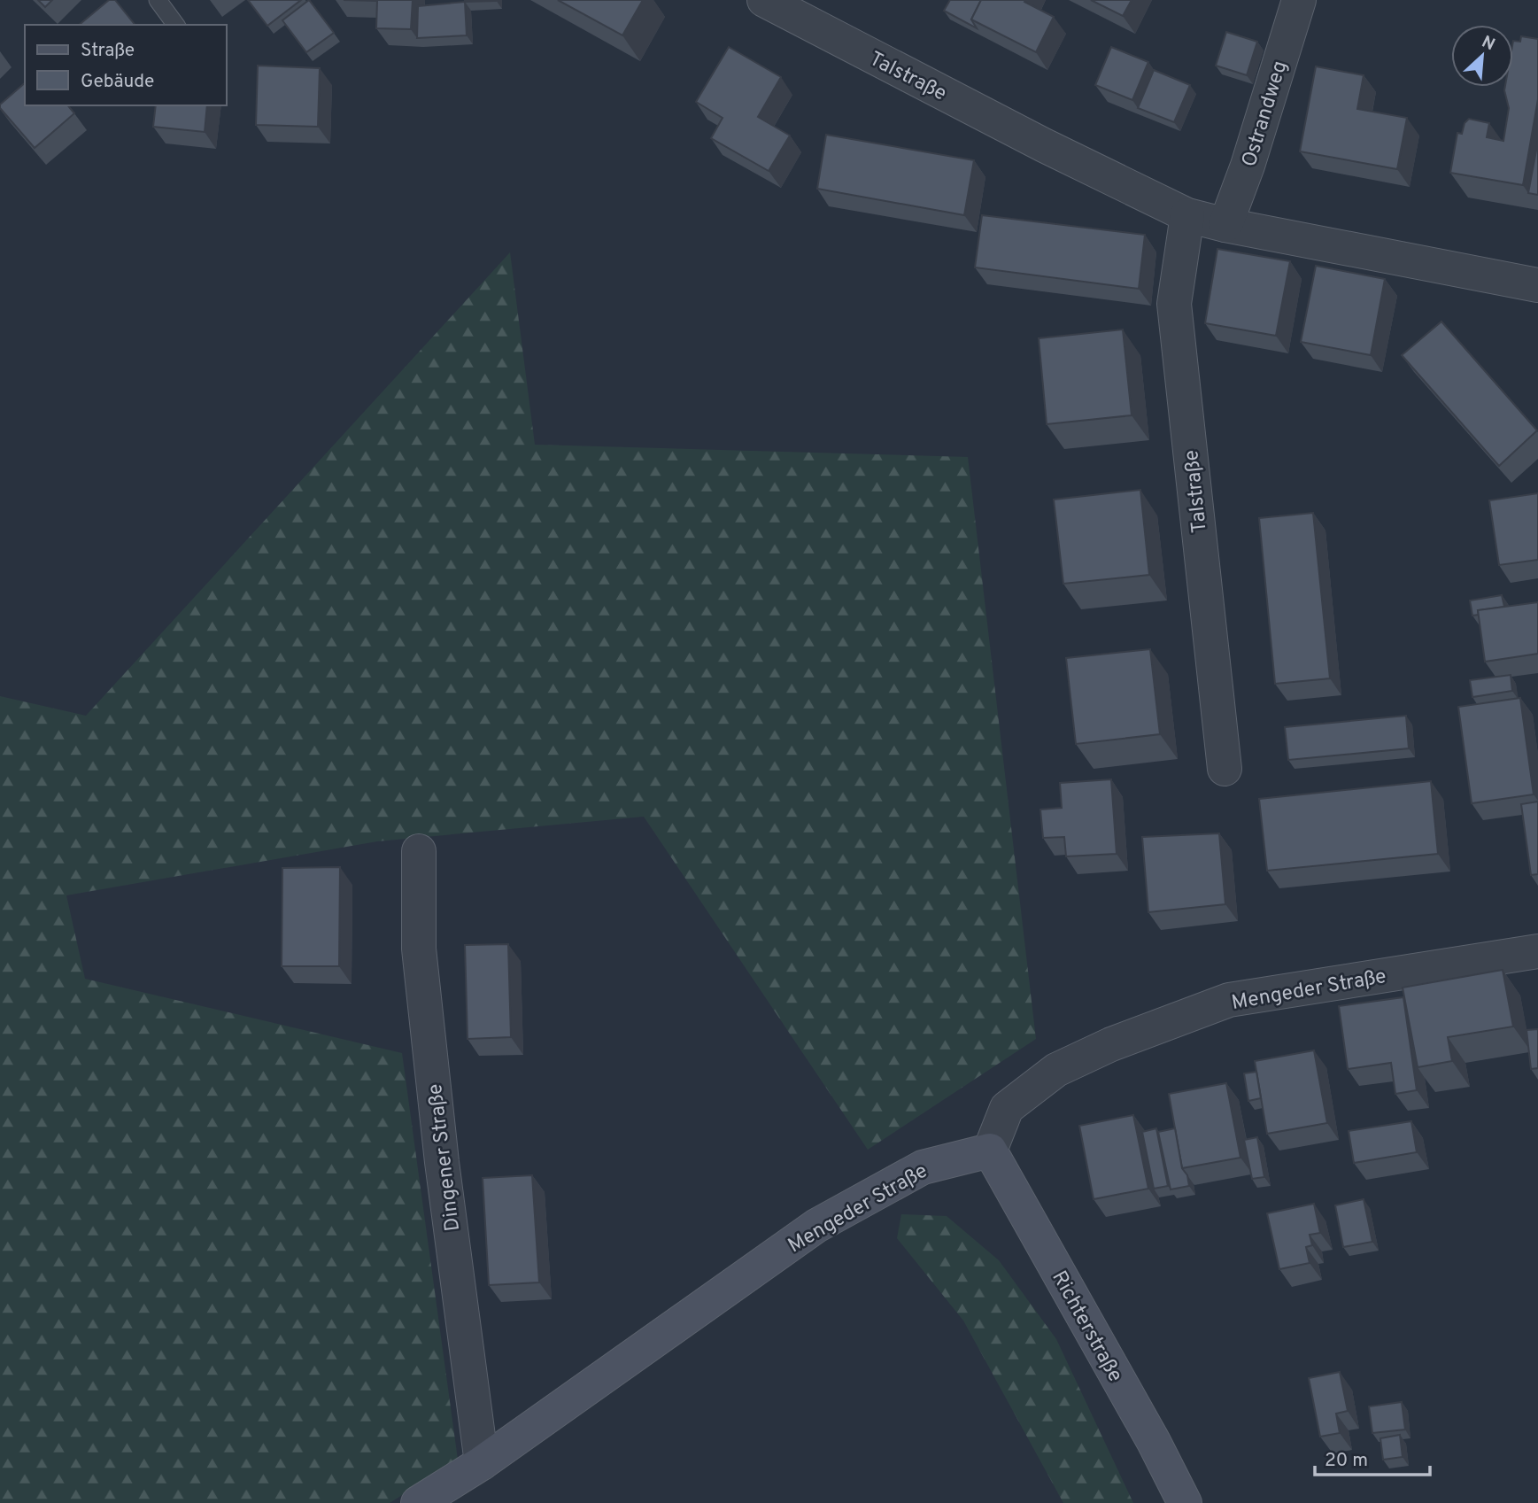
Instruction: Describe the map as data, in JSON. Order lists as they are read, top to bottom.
{
  "streets": {
    "street": [
      "Talstraße",
      "Ostrandweg",
      "Mengeder Straße",
      "Dingener Straße",
      "Richterstraße"
    ]
  },
  "crossings": [
    ["Talstraße", "Ostrandweg"],
    ["Mengeder Straße", "Dingener Straße"],
    ["Mengeder Straße", "Richterstraße"]
  ],
  "legend": ["Straße", "Gebäude"],
  "scale_bar": "20 m",
  "north": "top right"
}
